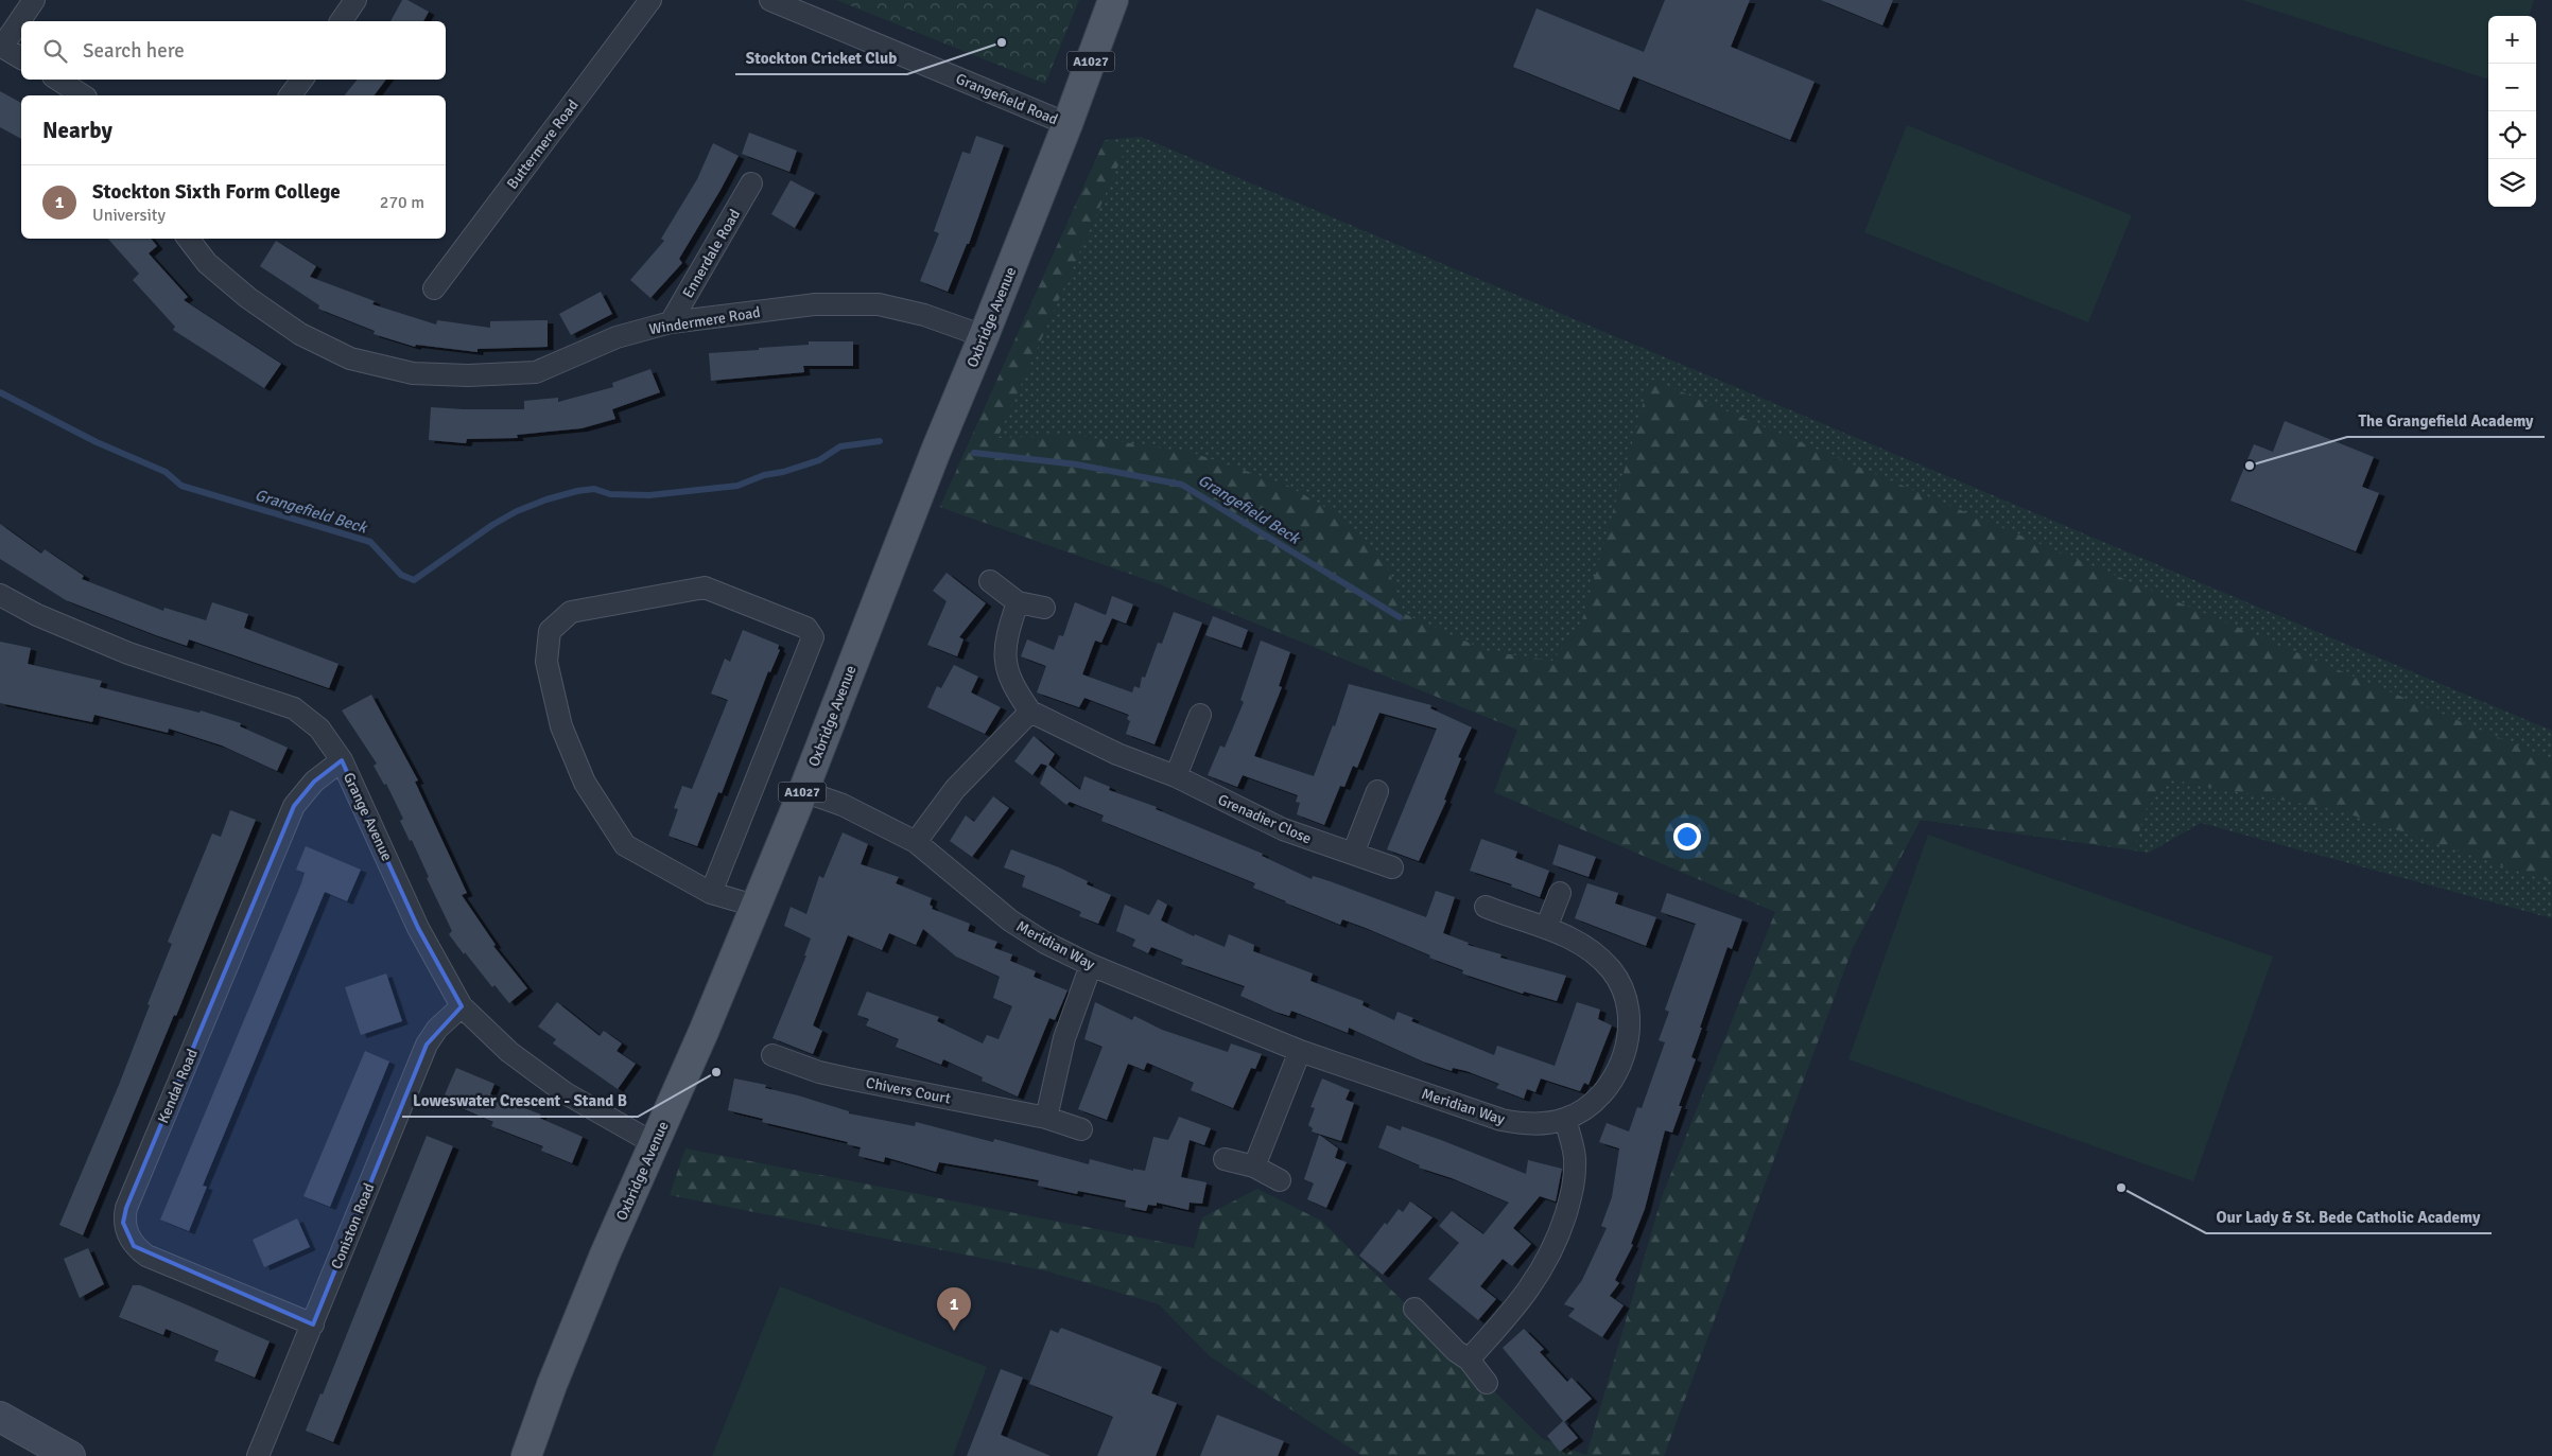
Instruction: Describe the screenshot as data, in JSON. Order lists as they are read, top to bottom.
{
  "streets": {
    "main road": ["A1027", "Oxbridge Avenue"],
    "street": [
      "Grangefield Road",
      "Buttermere Road",
      "Ennerdale Road",
      "Windermere Road",
      "Grange Avenue",
      "Grenadier Close",
      "Meridian Way",
      "Kendal Road",
      "Chivers Court",
      "Coniston Road"
    ]
  },
  "crossings": [
    ["Grangefield Road", "Oxbridge Avenue"],
    ["Ennerdale Road", "Windermere Road"],
    ["Oxbridge Avenue", "Windermere Road"],
    ["Oxbridge Avenue", "Grange Avenue"],
    ["Oxbridge Avenue", "Meridian Way"],
    ["Grange Avenue", "Kendal Road"],
    ["Grange Avenue", "Coniston Road"],
    ["Kendal Road", "Coniston Road"]
  ],
  "water": ["Grangefield Beck"],
  "places": [
    "Stockton Cricket Club",
    "The Grangefield Academy",
    "Loweswater Crescent - Stand B",
    "Our Lady & St. Bede Catholic Academy"
  ],
  "page": {
    "map_buttons": ["+", "−"],
    "search": "Search here",
    "heading": "Nearby",
    "list": [
      {
        "mark": "1",
        "name": "Stockton Sixth Form College",
        "note": "University",
        "value": "270 m"
      }
    ],
    "pins": "1"
  }
}
